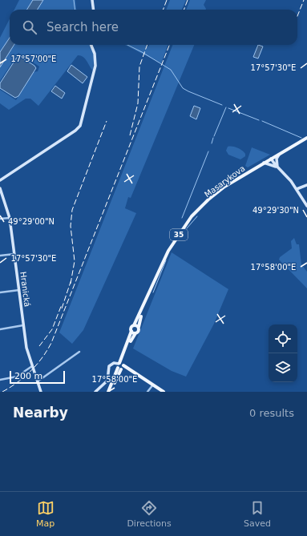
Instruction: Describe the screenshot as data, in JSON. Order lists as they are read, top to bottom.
{
  "streets": {
    "main road": ["Masarykova", "35"],
    "street": ["Hranická"]
  },
  "crossings": [
    ["Masarykova", "35"]
  ],
  "scale_bar": "200 m",
  "page": {
    "search": "Search here",
    "scale": "200 m",
    "heading": ["Nearby", "0 results"],
    "nav": ["Map", "Directions", "Saved"]
  },
  "coordinates": [
    "17°57'00\"E",
    "17°57'30\"E",
    "49°29'30\"N",
    "49°29'00\"N",
    "17°58'00\"E"
  ]
}
